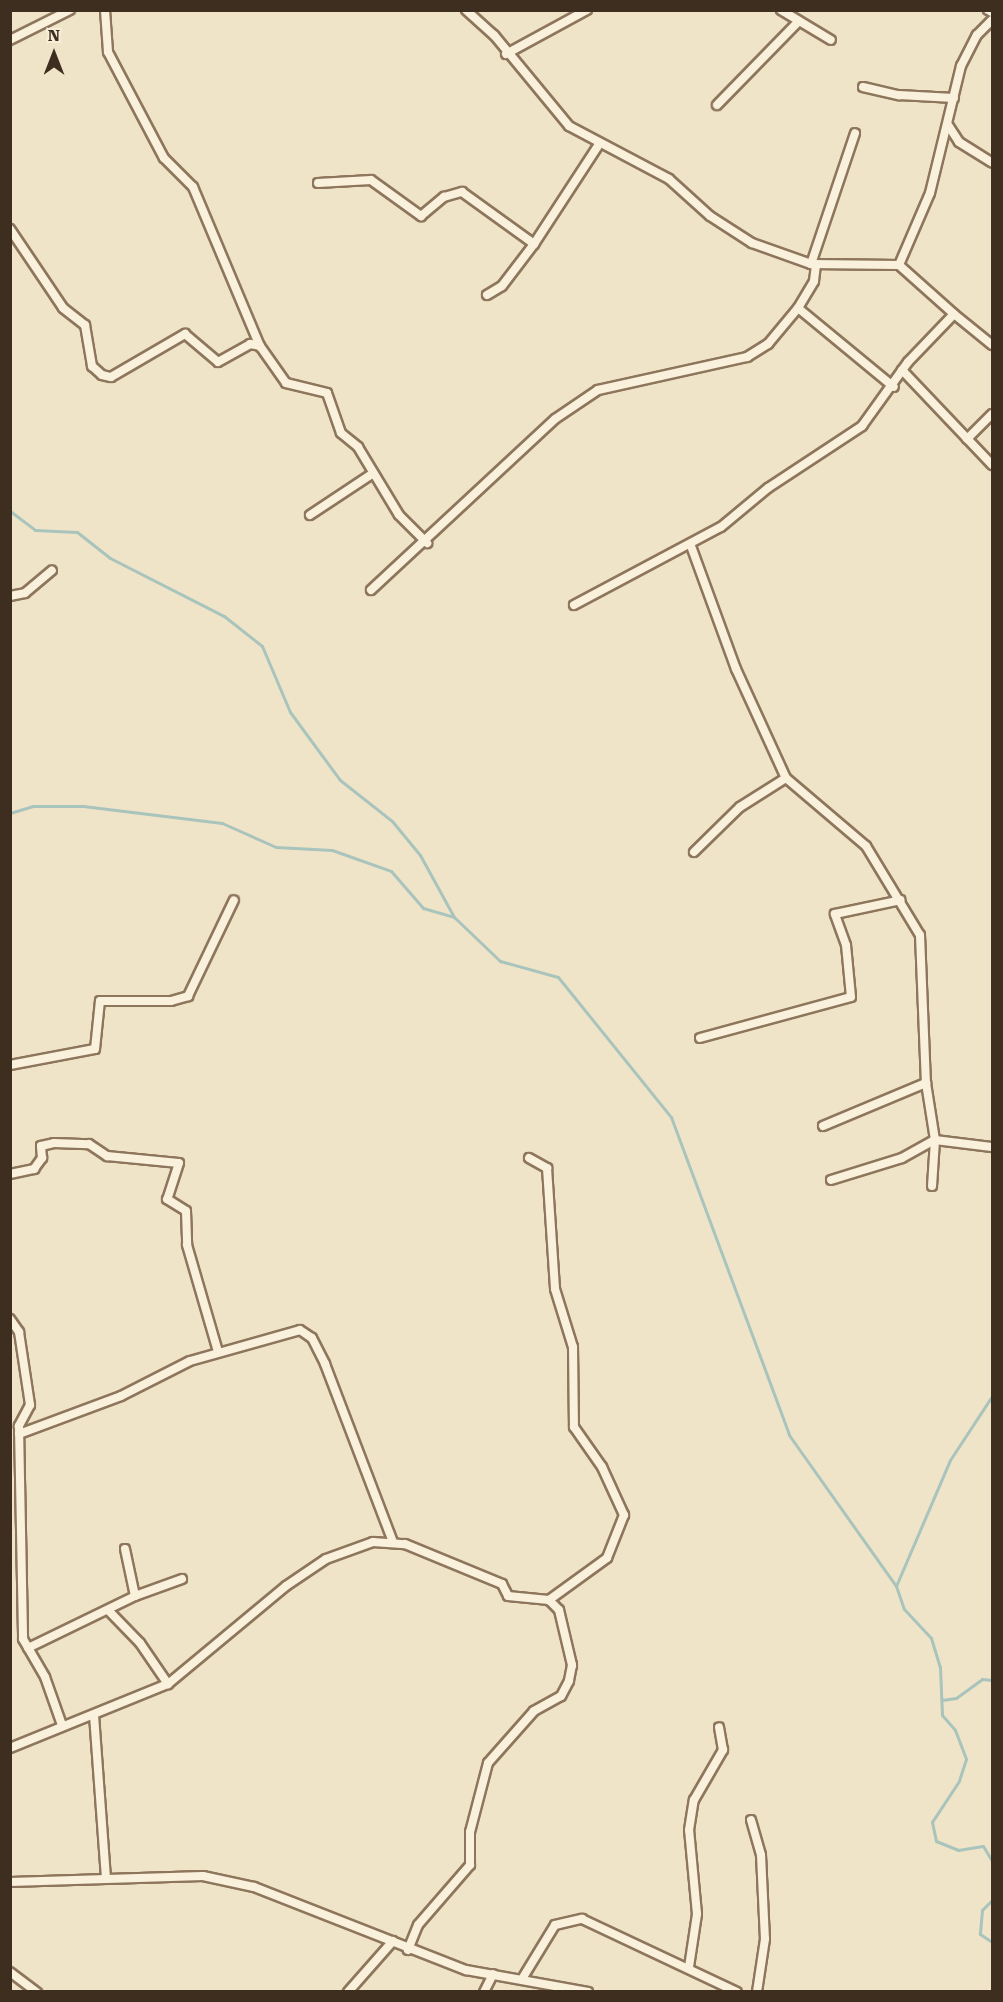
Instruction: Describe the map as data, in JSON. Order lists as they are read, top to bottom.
{
  "north": "top"
}
